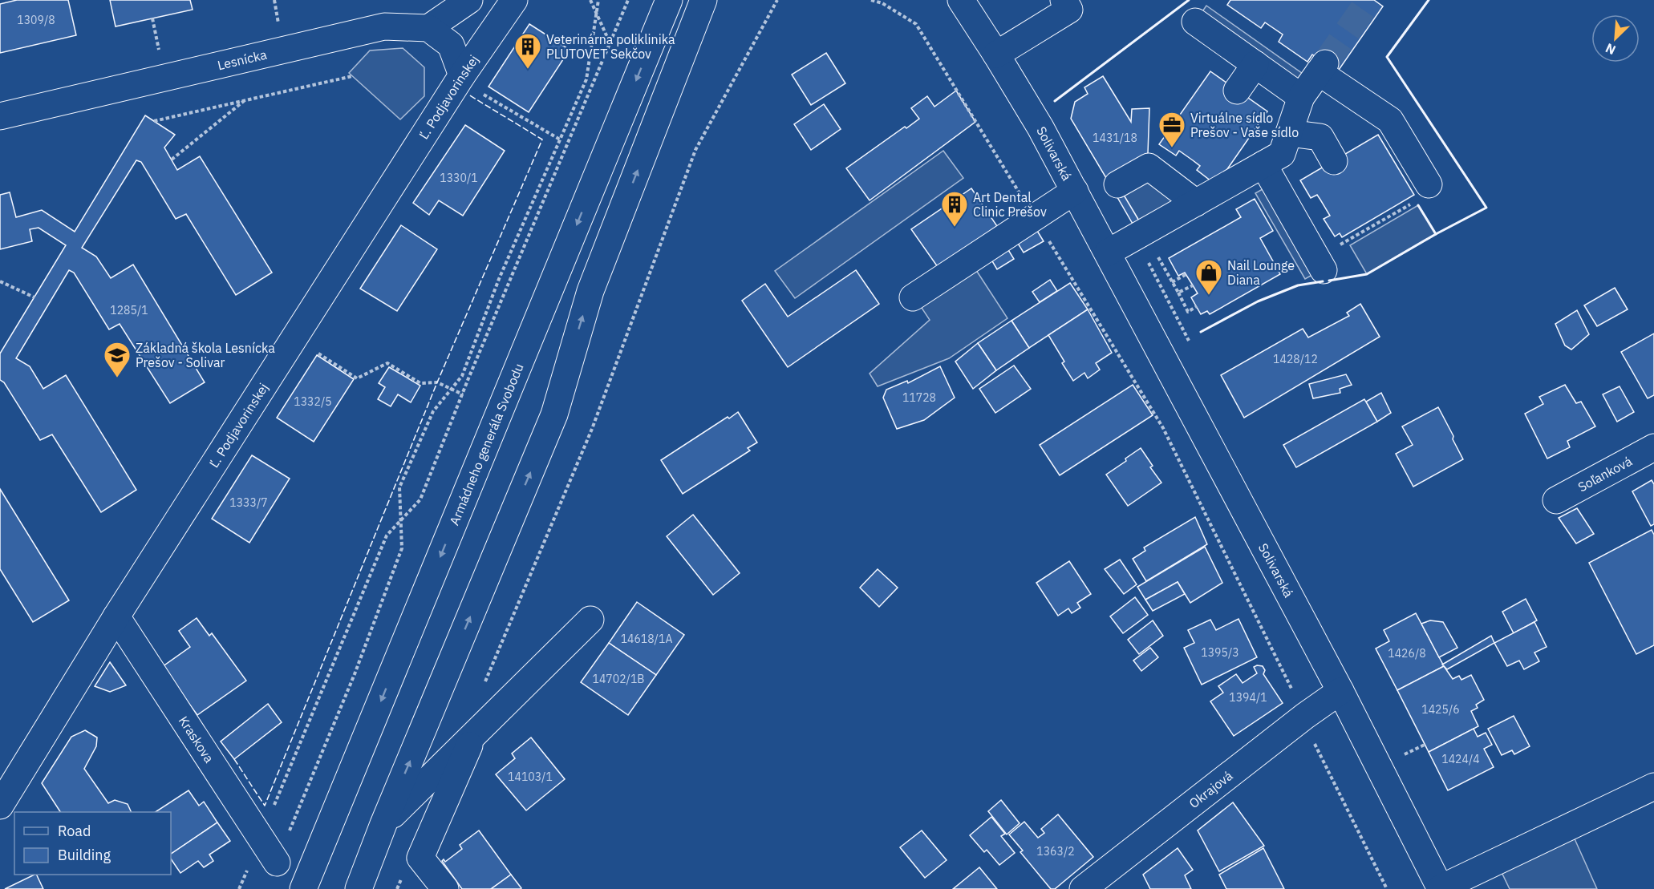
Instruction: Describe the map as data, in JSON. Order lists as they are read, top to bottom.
{
  "streets": {
    "street": [
      "Lesnícka",
      "Ľ. Podjavorinskej",
      "Solivarská",
      "Armádneho generála Svobodu",
      "Soľanková",
      "Kraskova",
      "Okrajová"
    ]
  },
  "crossings": [
    ["Ľ. Podjavorinskej", "Kraskova"],
    ["Solivarská", "Okrajová"]
  ],
  "places": {
    "building": ["Veterinárna poliklinika PLUTOVET Sekčov", "Art Dental Clinic Prešov"],
    "office": ["Virtuálne sídlo Prešov - Vaše sídlo"],
    "shop": ["Nail Lounge Diana"],
    "school or university": ["Základná škola Lesnícka Prešov - Solivar"]
  },
  "house_numbers": [
    "1309/8",
    "1431/18",
    "1330/1",
    "1285/1",
    "1428/12",
    "11728",
    "1332/5",
    "1333/7",
    "14618/1A",
    "1395/3",
    "1426/8",
    "14702/1B",
    "1394/1",
    "1425/6",
    "1424/4",
    "14103/1",
    "1363/2"
  ],
  "legend": ["Road", "Building"],
  "north": "bottom left"
}
